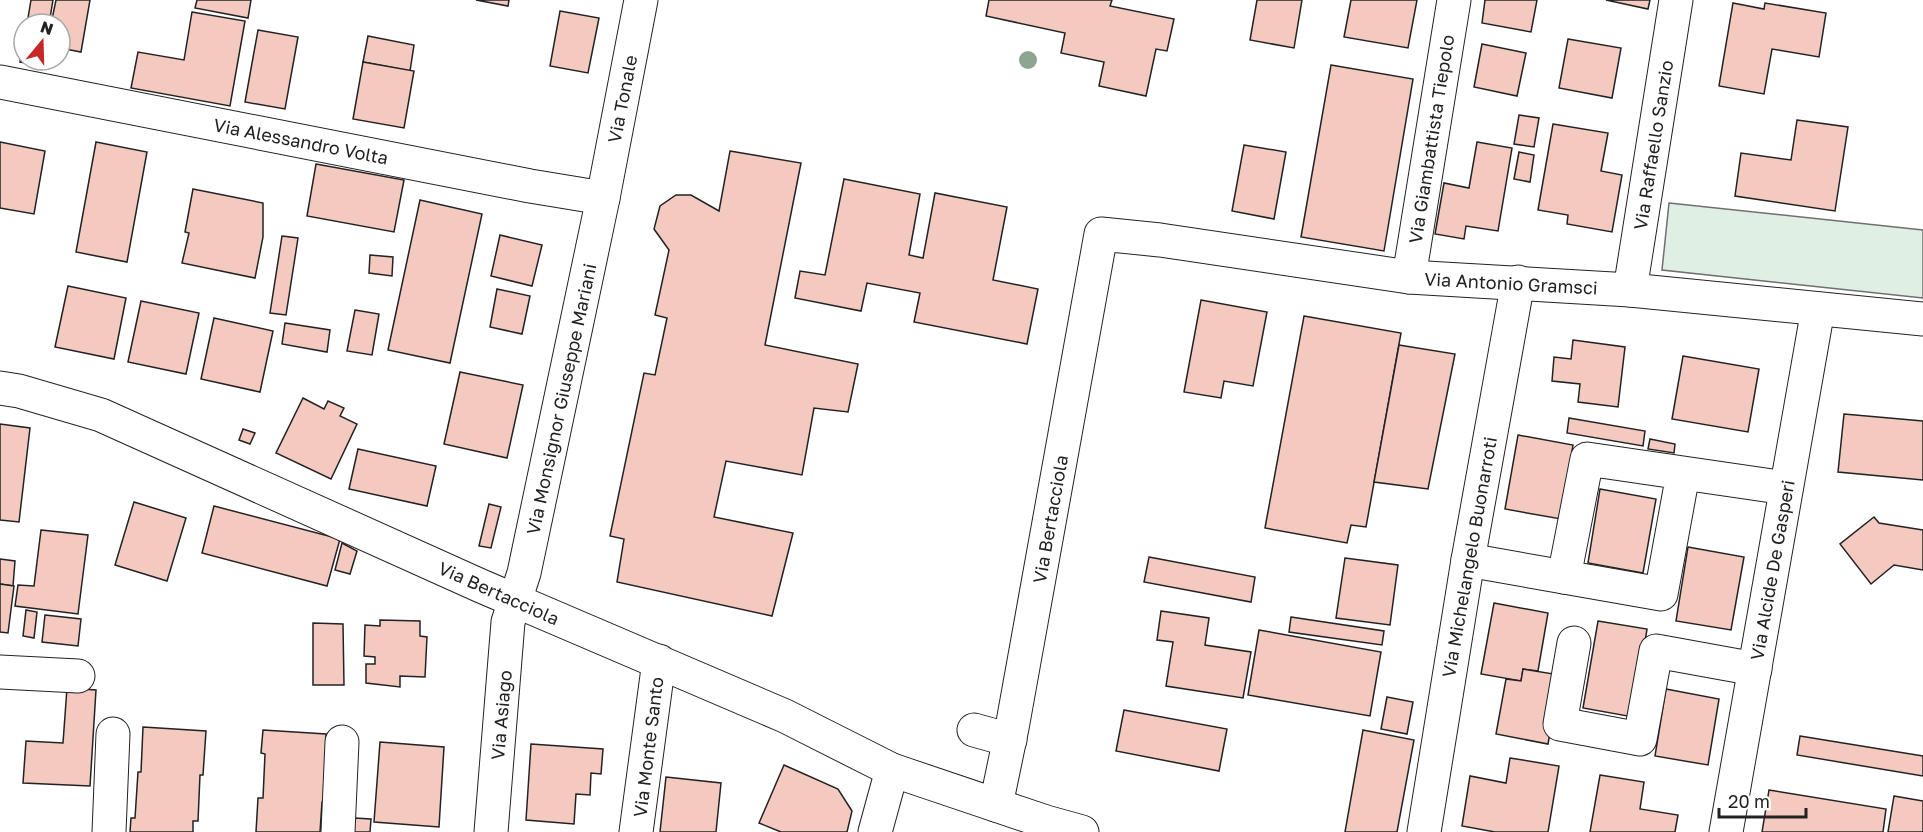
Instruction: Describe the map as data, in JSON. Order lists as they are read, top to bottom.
{
  "streets": {
    "street": [
      "Via Tonale",
      "Via Giambattista Tiepolo",
      "Via Alessandro Volta",
      "Via Raffaello Sanzio",
      "Via Antonio Gramsci",
      "Via Monsignor Giuseppe Mariani",
      "Via Bertacciola",
      "Via Michelangelo Buonarroti",
      "Via Alcide De Gasperi",
      "Via Asiago",
      "Via Monte Santo"
    ]
  },
  "crossings": [
    ["Via Tonale", "Via Alessandro Volta"],
    ["Via Tonale", "Via Monsignor Giuseppe Mariani"],
    ["Via Giambattista Tiepolo", "Via Antonio Gramsci"],
    ["Via Alessandro Volta", "Via Monsignor Giuseppe Mariani"],
    ["Via Raffaello Sanzio", "Via Antonio Gramsci"],
    ["Via Antonio Gramsci", "Via Bertacciola"],
    ["Via Antonio Gramsci", "Via Michelangelo Buonarroti"],
    ["Via Antonio Gramsci", "Via Alcide De Gasperi"],
    ["Via Monsignor Giuseppe Mariani", "Via Bertacciola"],
    ["Via Monsignor Giuseppe Mariani", "Via Asiago"],
    ["Via Bertacciola", "Via Asiago"],
    ["Via Bertacciola", "Via Monte Santo"]
  ],
  "scale_bar": "20 m",
  "north": "top"
}
